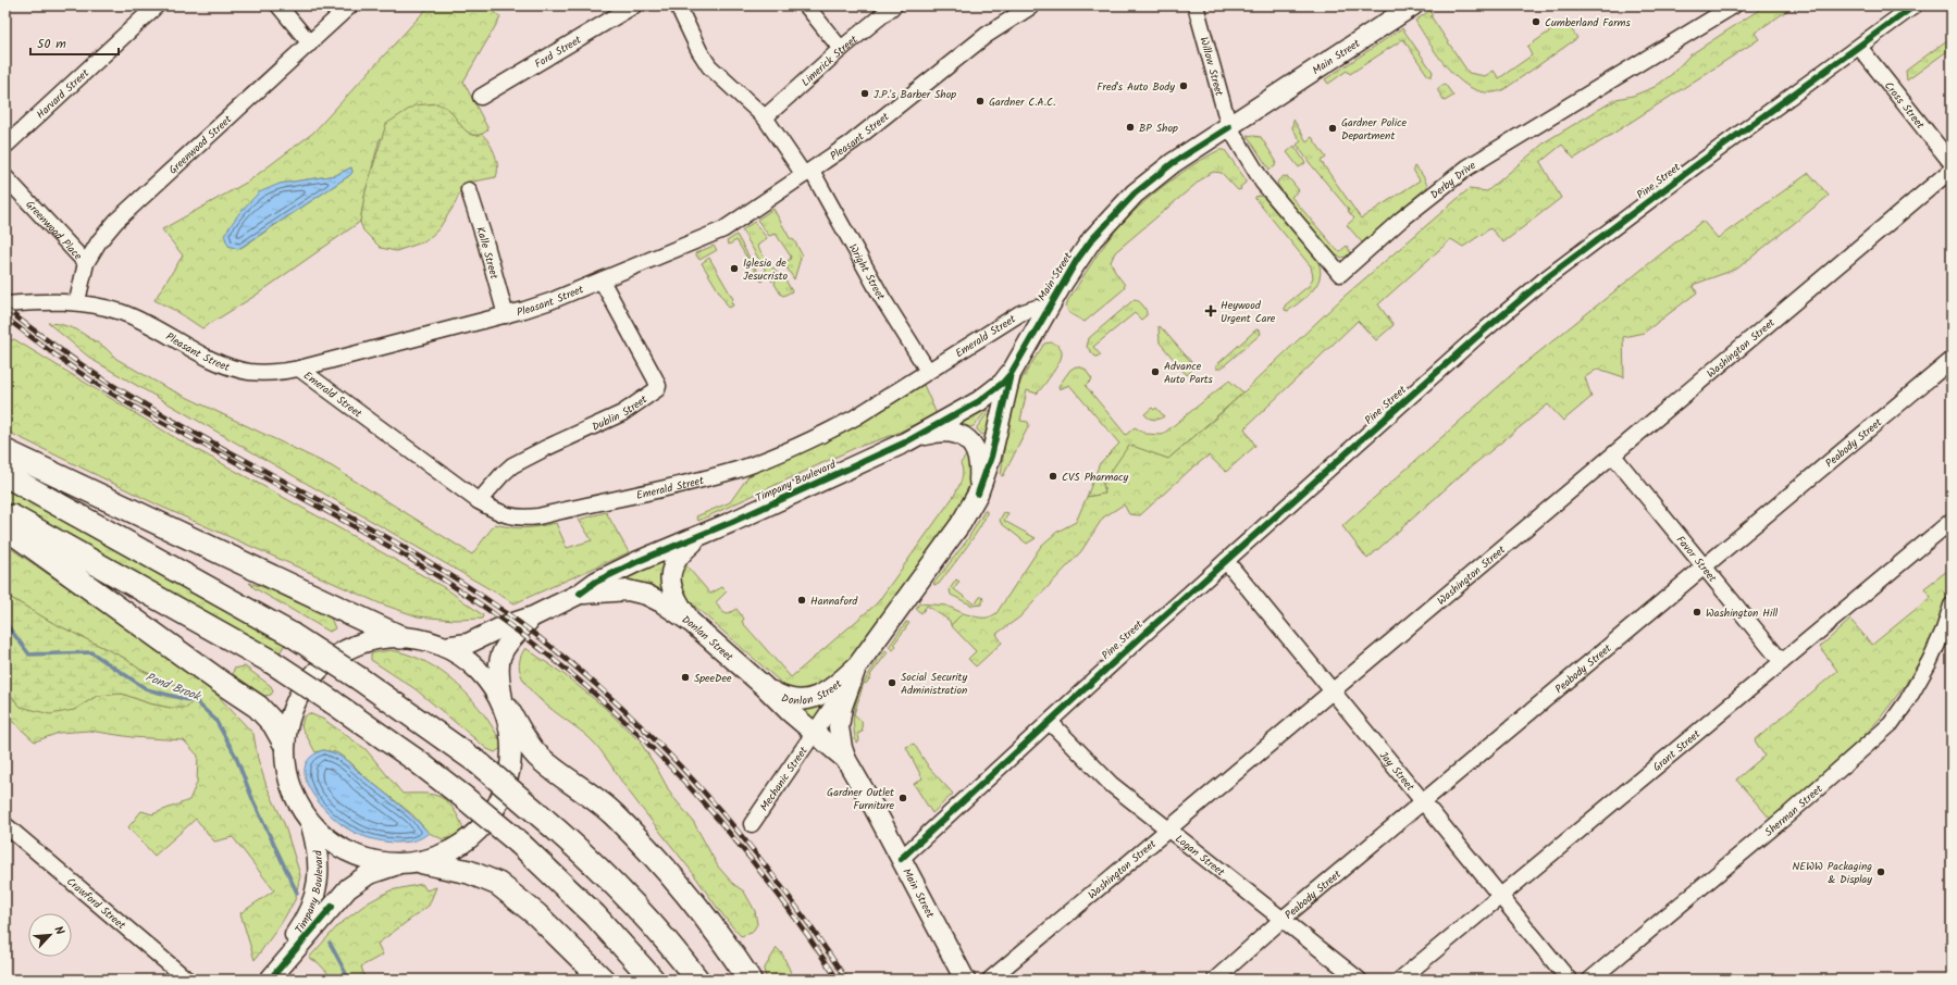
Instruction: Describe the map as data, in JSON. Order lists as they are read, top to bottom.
{
  "streets": {
    "main road": [
      "Main Street",
      "Timpany Boulevard",
      "Donlan Street",
      "Donlon Street"
    ],
    "street": [
      "Ford Street",
      "Limerick Street",
      "Willow Street",
      "Harvard Street",
      "Cross Street",
      "Pleasant Street",
      "Greenwood Street",
      "Derby Drive",
      "Pine Street",
      "Greenwood Place",
      "Kalle Street",
      "Wright Street",
      "Emerald Street",
      "Washington Street",
      "Dublin Street",
      "Peabody Street",
      "Favor Street",
      "Grant Street",
      "Jay Street",
      "Mechanic Street",
      "Sherman Street",
      "Logan Street",
      "Crawford Street"
    ]
  },
  "crossings": [
    ["Main Street", "Willow Street"],
    ["Main Street", "Derby Drive"],
    ["Main Street", "Pine Street"],
    ["Main Street", "Emerald Street"],
    ["Main Street", "Timpany Boulevard"],
    ["Main Street", "Donlan Street"],
    ["Main Street", "Donlon Street"],
    ["Main Street", "Mechanic Street"],
    ["Limerick Street", "Wright Street"],
    ["Willow Street", "Derby Drive"],
    ["Cross Street", "Pine Street"],
    ["Pleasant Street", "Greenwood Street"],
    ["Pleasant Street", "Kalle Street"],
    ["Pleasant Street", "Wright Street"],
    ["Pleasant Street", "Emerald Street"],
    ["Pleasant Street", "Dublin Street"],
    ["Greenwood Street", "Greenwood Place"],
    ["Pine Street", "Jay Street"],
    ["Pine Street", "Logan Street"],
    ["Wright Street", "Emerald Street"],
    ["Emerald Street", "Dublin Street"],
    ["Washington Street", "Favor Street"],
    ["Washington Street", "Jay Street"],
    ["Washington Street", "Logan Street"],
    ["Peabody Street", "Favor Street"],
    ["Peabody Street", "Jay Street"],
    ["Peabody Street", "Logan Street"],
    ["Timpany Boulevard", "Donlan Street"],
    ["Favor Street", "Grant Street"],
    ["Donlan Street", "Donlon Street"],
    ["Donlan Street", "Mechanic Street"],
    ["Grant Street", "Jay Street"]
  ],
  "water": ["Pond Brook"],
  "places": {
    "other": [
      "Cumberland Farms",
      "Fred's Auto Body",
      "J.P.'s Barber Shop",
      "Gardner C.A.C.",
      "BP Shop",
      "Gardner Police Department",
      "Iglesia de Jesucristo",
      "Advance Auto Parts",
      "CVS Pharmacy",
      "Hannaford",
      "Washington Hill",
      "SpeeDee",
      "Social Security Administration",
      "Gardner Outlet Furniture",
      "NEWW Packaging & Display"
    ],
    "health": ["Heywood Urgent Care"]
  },
  "scale_bar": "50 m",
  "north": "top right"
}
